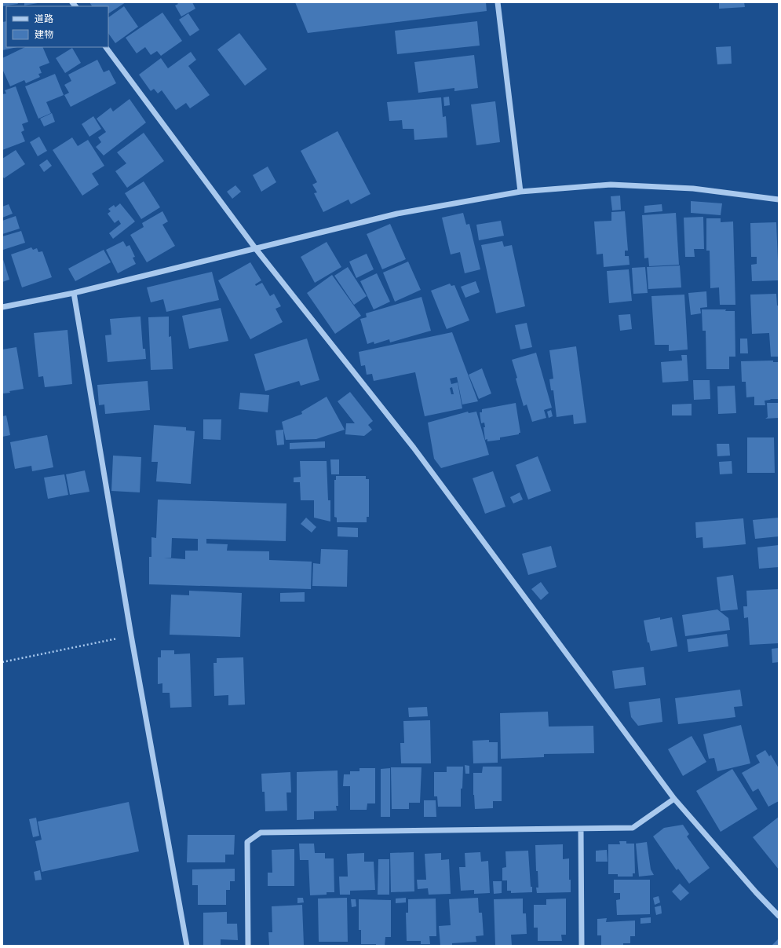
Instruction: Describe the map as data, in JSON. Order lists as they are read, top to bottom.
{
  "legend": ["道路", "建物"]
}
